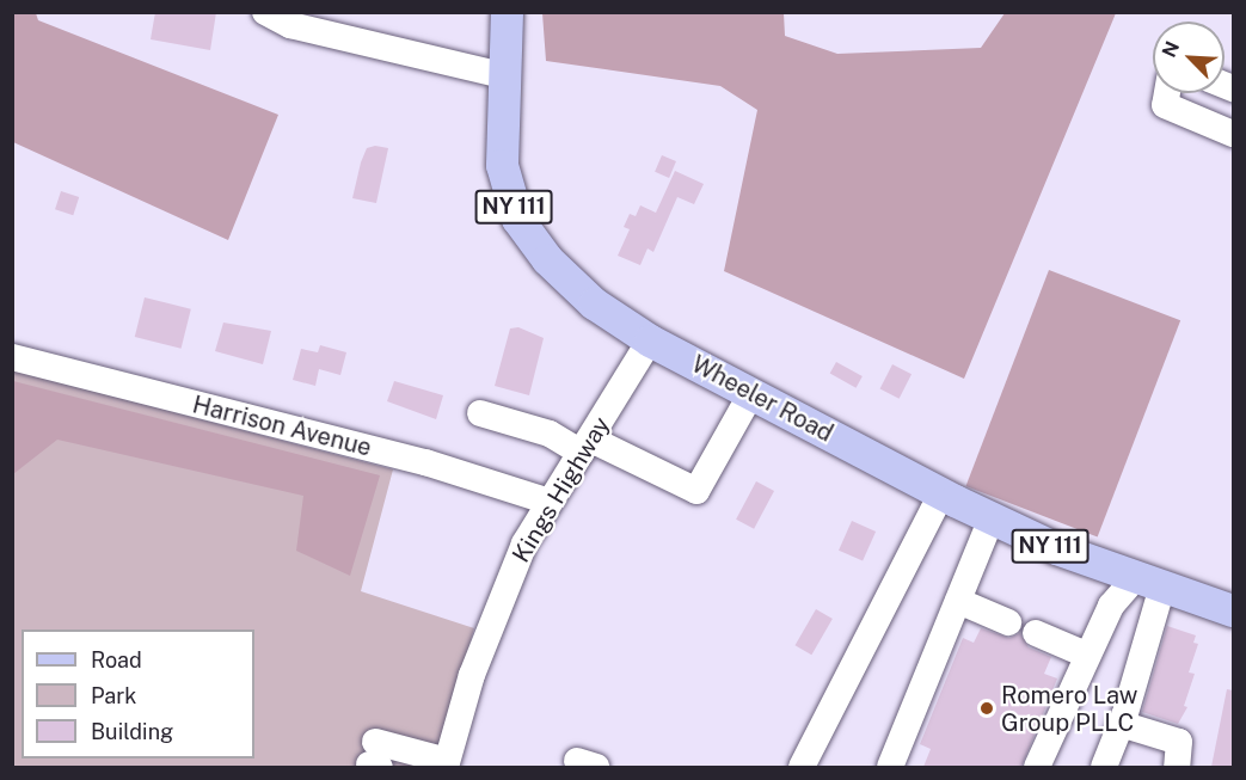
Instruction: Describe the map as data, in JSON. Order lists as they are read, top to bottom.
{
  "streets": {
    "main road": ["NY 111", "Wheeler Road"],
    "street": ["Harrison Avenue", "Kings Highway"]
  },
  "crossings": [
    ["Wheeler Road", "Kings Highway"],
    ["Harrison Avenue", "Kings Highway"]
  ],
  "places": ["Romero Law Group PLLC"],
  "legend": ["Road", "Park", "Building"],
  "north": "top left"
}
